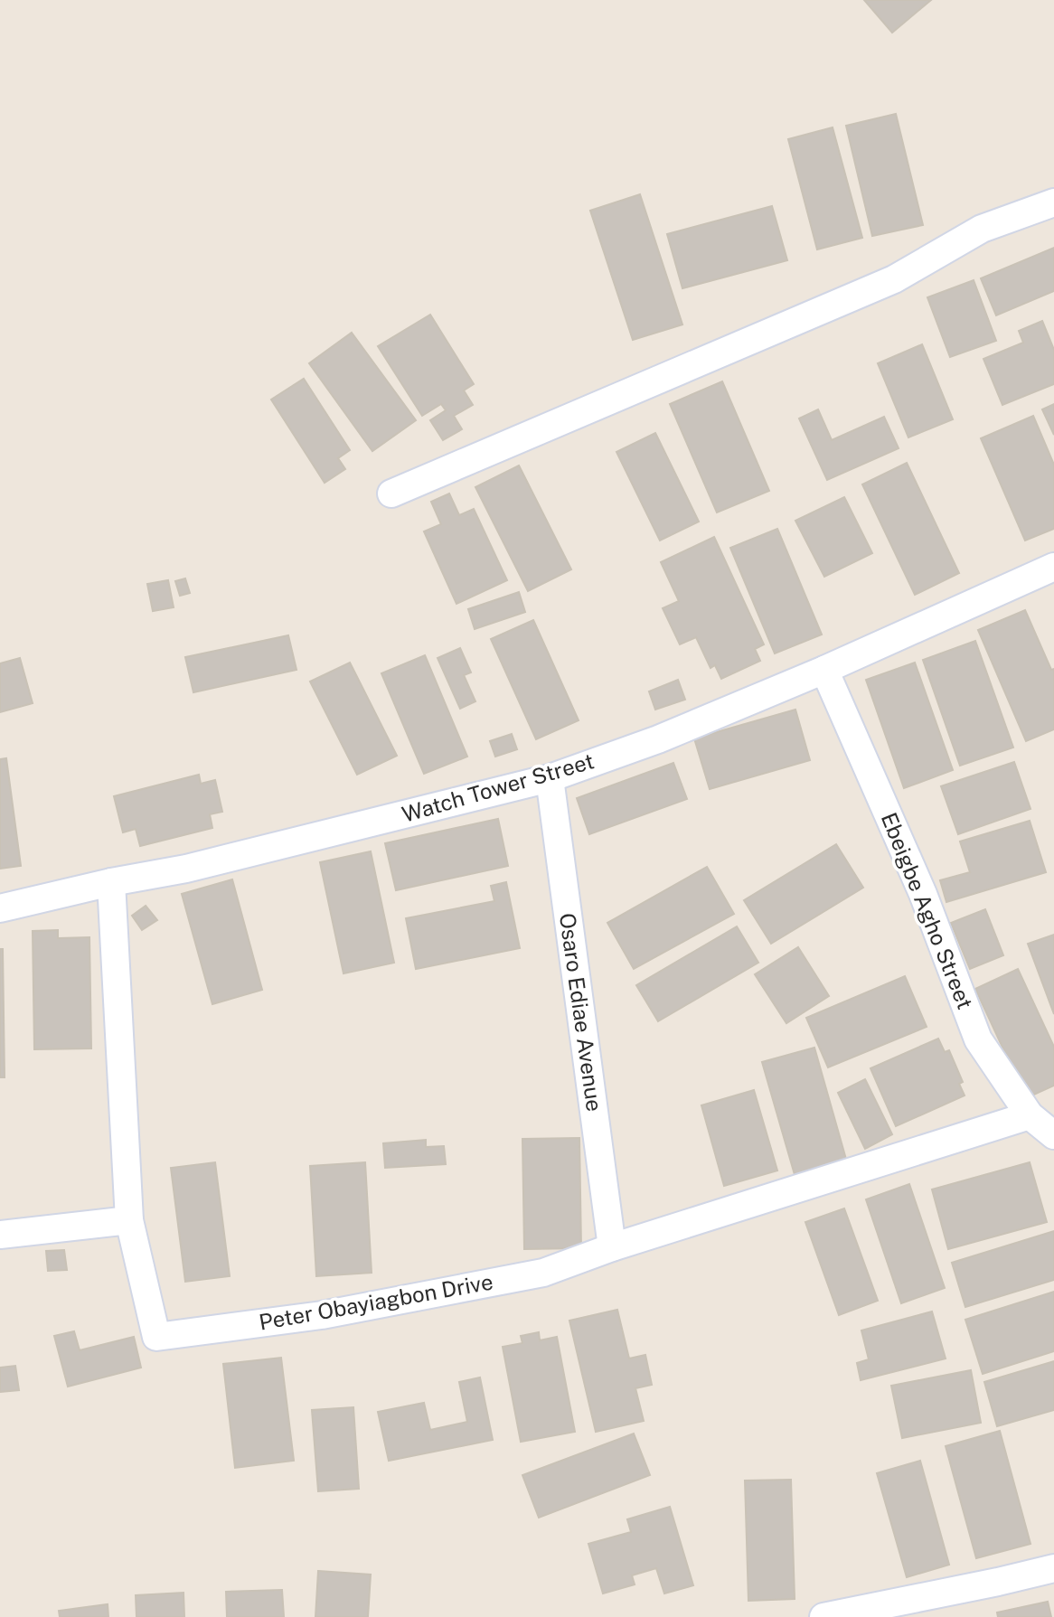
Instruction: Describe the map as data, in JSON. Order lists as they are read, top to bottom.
{
  "streets": {
    "street": [
      "Watch Tower Street",
      "Ebeigbe Agho Street",
      "Osaro Ediae Avenue",
      "Peter Obayiagbon Drive"
    ]
  },
  "crossings": [
    ["Watch Tower Street", "Ebeigbe Agho Street"],
    ["Watch Tower Street", "Osaro Ediae Avenue"],
    ["Watch Tower Street", "Peter Obayiagbon Drive"],
    ["Ebeigbe Agho Street", "Peter Obayiagbon Drive"],
    ["Osaro Ediae Avenue", "Peter Obayiagbon Drive"]
  ]
}
